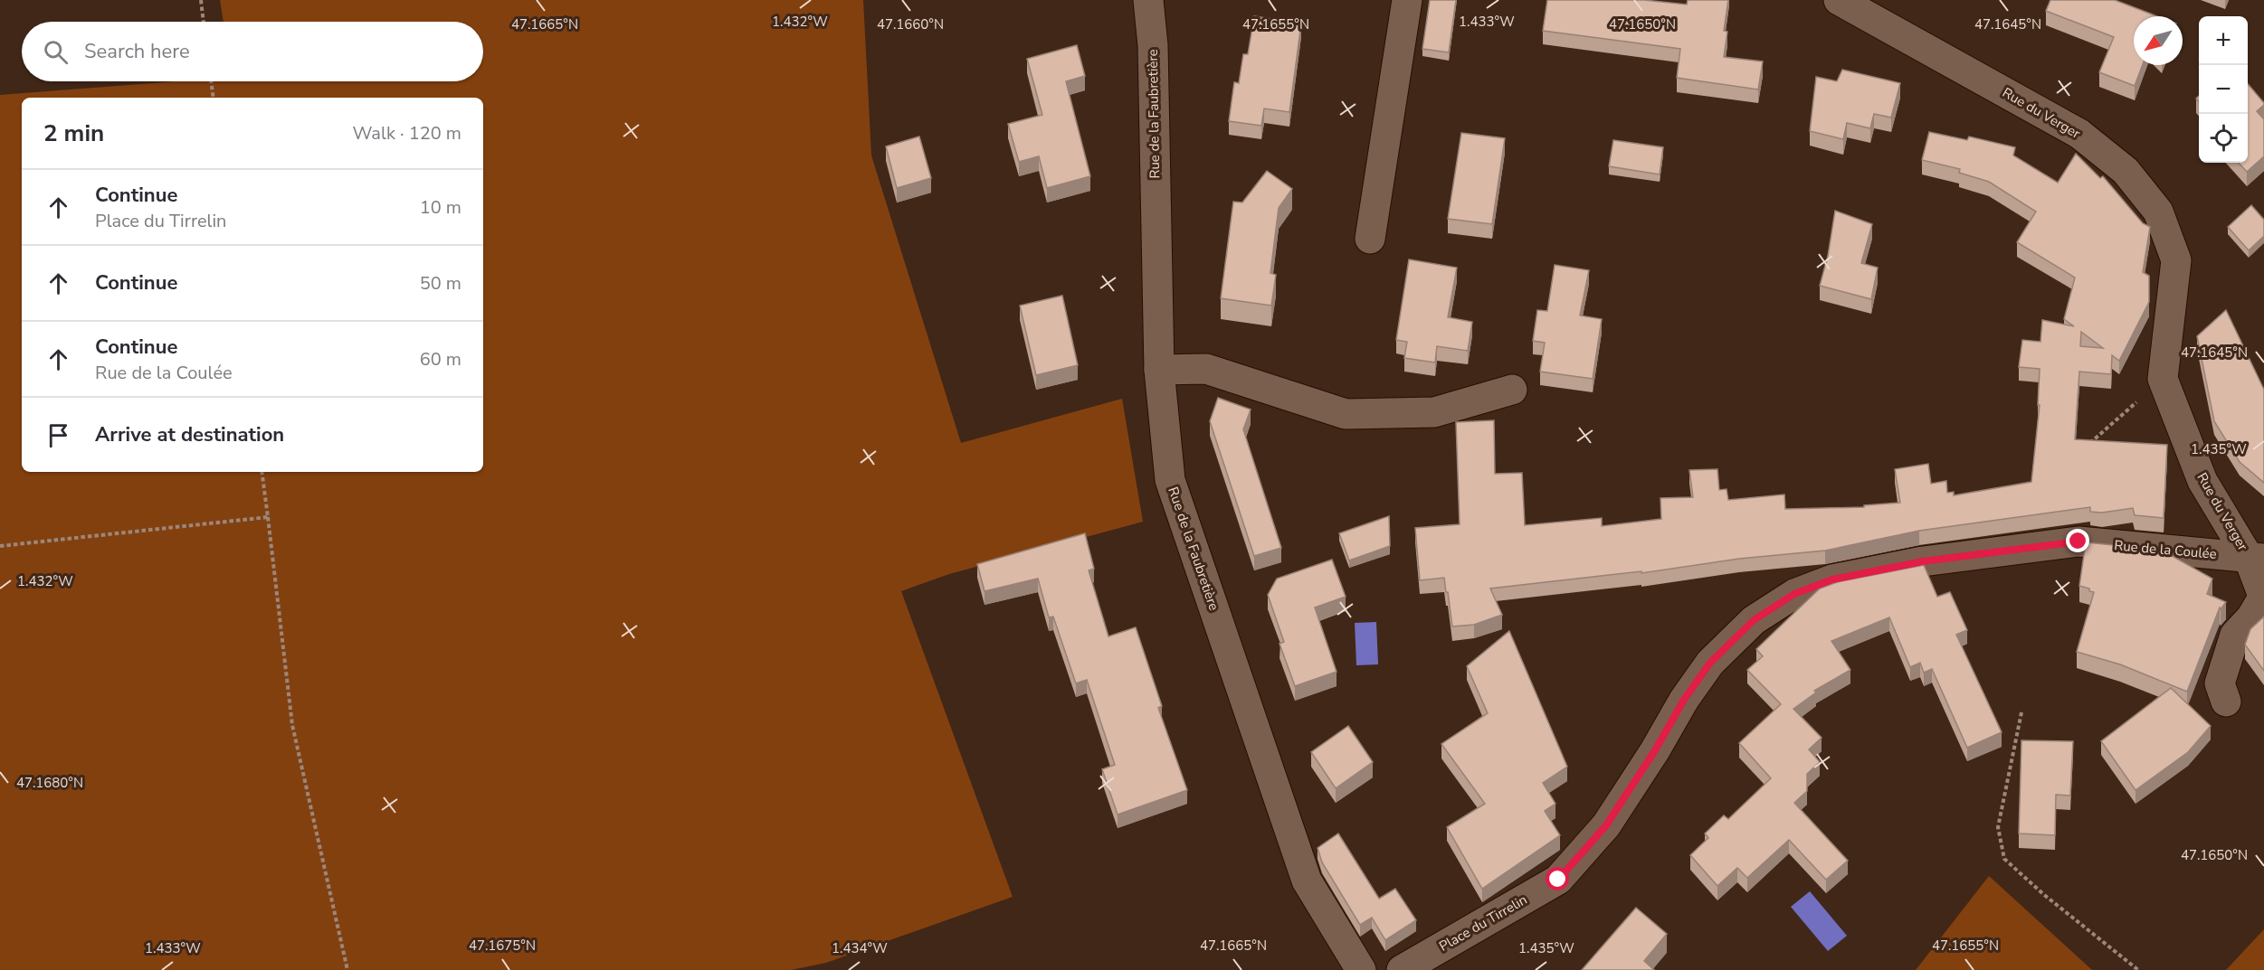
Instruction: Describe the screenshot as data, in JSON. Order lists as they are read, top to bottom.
{
  "streets": {
    "street": [
      "Rue du Verger",
      "Rue de la Faubretière",
      "Rue de la Coulée",
      "Place du Tirrelin"
    ]
  },
  "crossings": [
    ["Rue du Verger", "Rue de la Coulée"],
    ["Rue de la Coulée", "Place du Tirrelin"]
  ],
  "north": "bottom left",
  "page": {
    "map_buttons": ["+", "−"],
    "search": "Search here",
    "heading": ["2 min", "Walk · 120 m"],
    "list": [
      ["Continue", "Place du Tirrelin", "10 m"],
      ["Continue", "50 m"],
      ["Continue", "Rue de la Coulée", "60 m"],
      "Arrive at destination"
    ]
  },
  "coordinates": [
    "1.432°W",
    "1.433°W",
    "47.1665°N",
    "47.1660°N",
    "47.1655°N",
    "47.1650°N",
    "47.1645°N",
    "1.435°W",
    "47.1680°N",
    "47.1675°N",
    "1.434°W"
  ]
}
